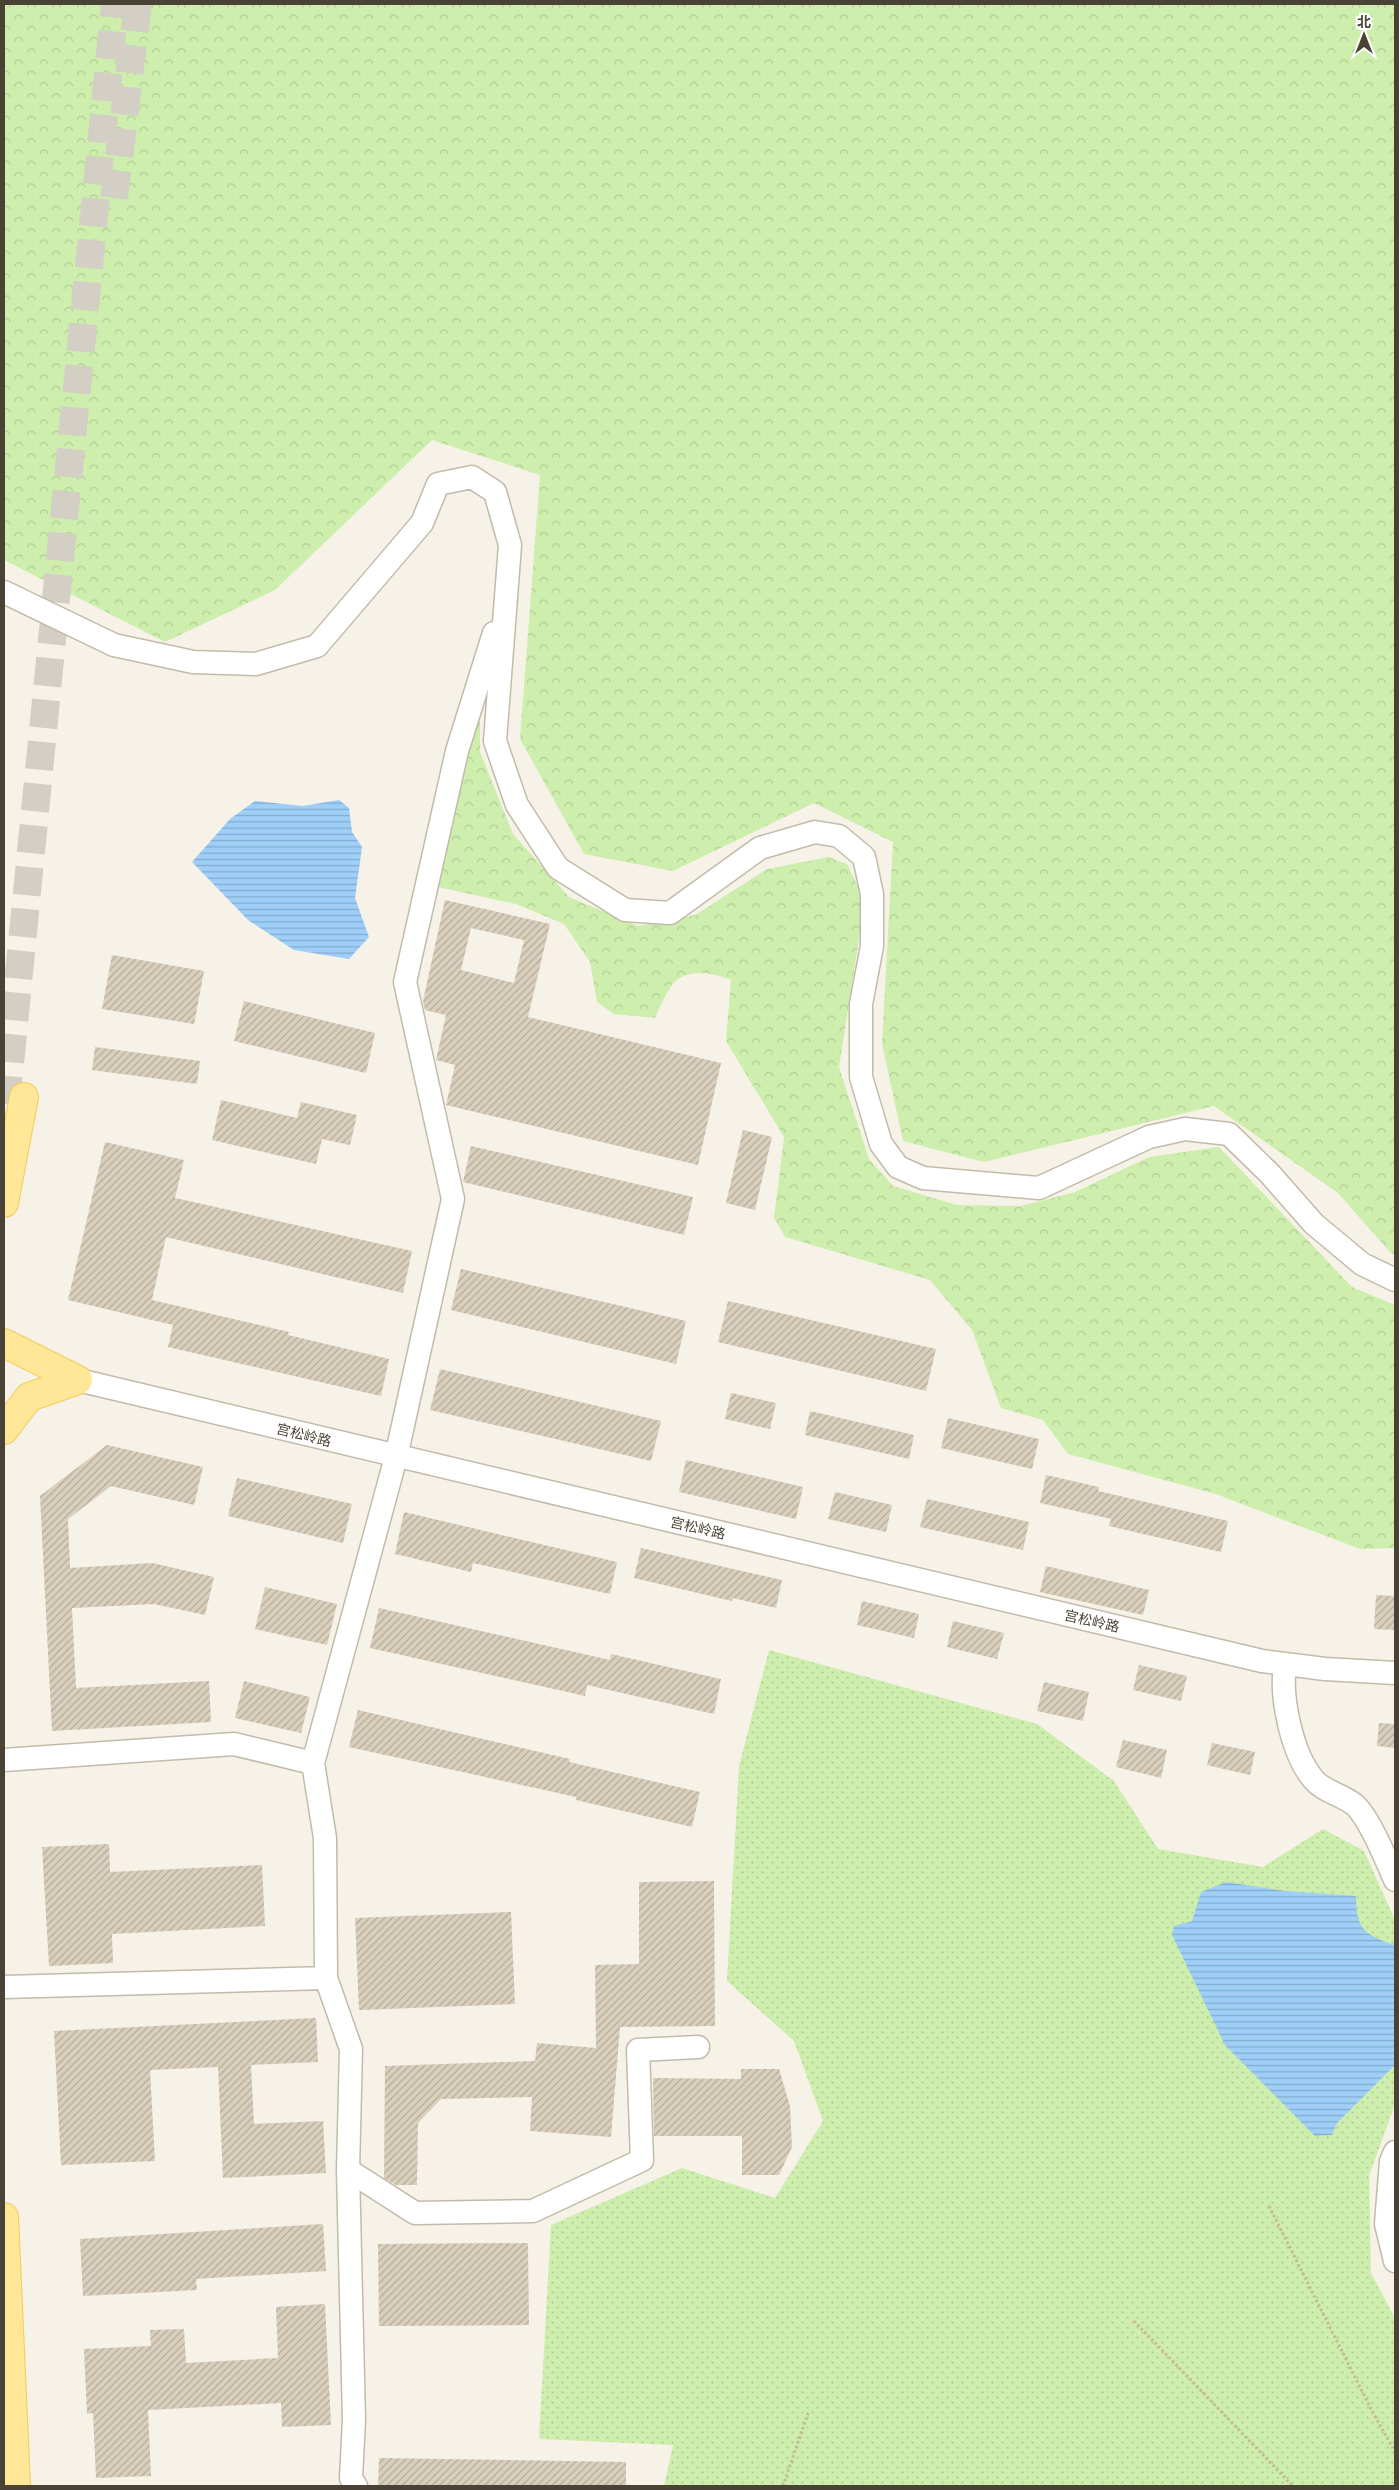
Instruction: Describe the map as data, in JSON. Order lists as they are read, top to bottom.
{
  "streets": {
    "main road": ["宫松岭路"]
  },
  "north": "top"
}
